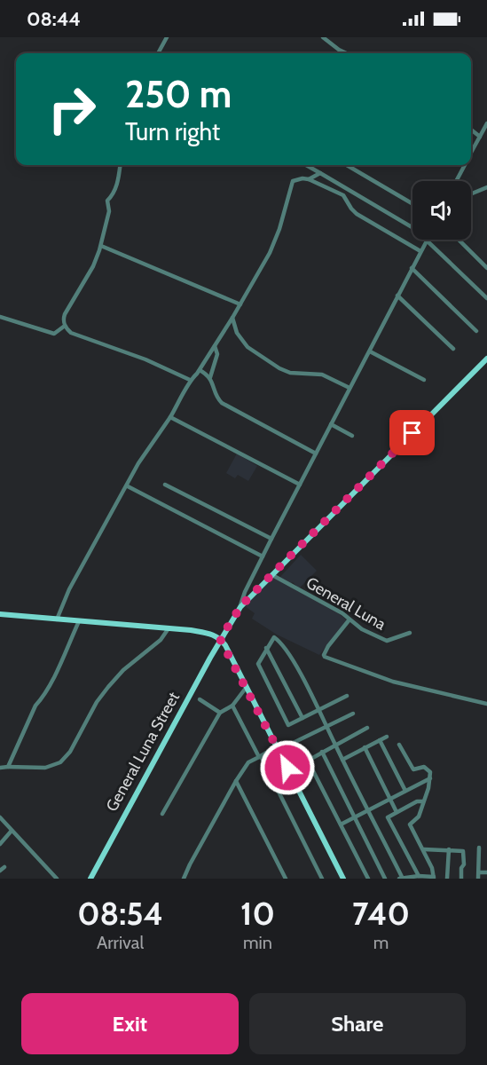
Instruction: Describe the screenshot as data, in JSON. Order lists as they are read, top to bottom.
{
  "streets": {
    "main road": ["General Luna Street"],
    "street": ["General Luna"]
  },
  "crossings": [
    ["General Luna", "General Luna Street"]
  ],
  "page": {
    "status": "08:44",
    "turn": ["250 m", "Turn right"],
    "eta": [
      "08:54",
      "Arrival",
      "10",
      "min",
      "740",
      "m"
    ],
    "buttons": ["Exit", "Share"]
  }
}
